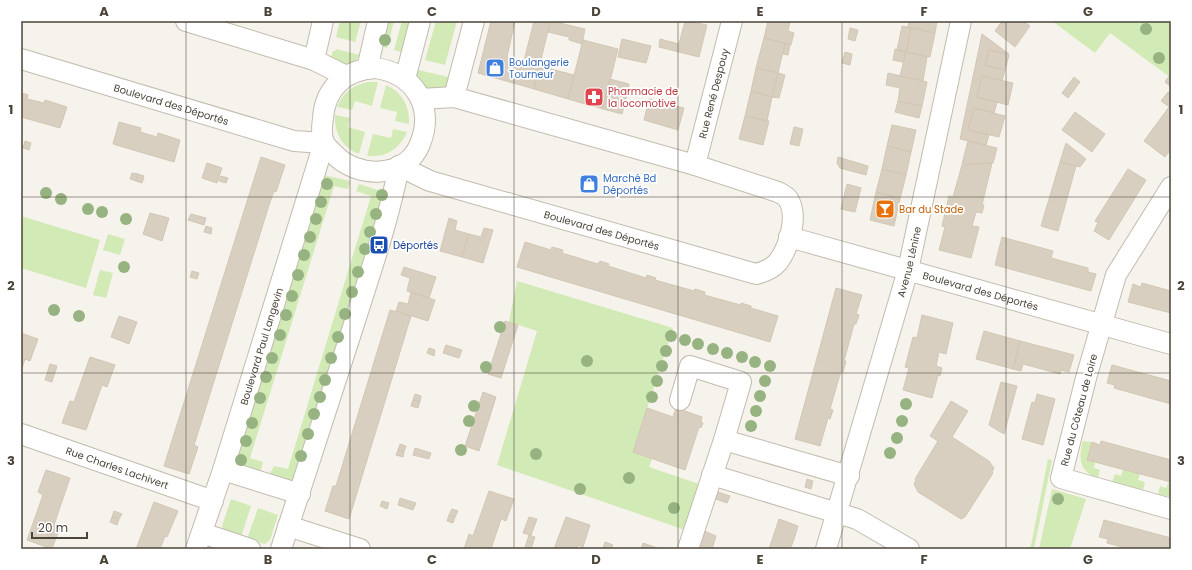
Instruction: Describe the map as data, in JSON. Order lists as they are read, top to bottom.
{
  "streets": {
    "street": [
      "Rue René Despouy",
      "Boulevard des Déportés",
      "Avenue Lénine",
      "Boulevard Paul Langevin",
      "Rue du Côteau de Loire",
      "Rue Charles Lachivert"
    ]
  },
  "crossings": [
    ["Rue René Despouy", "Boulevard des Déportés"],
    ["Boulevard des Déportés", "Avenue Lénine"],
    ["Boulevard des Déportés", "Boulevard Paul Langevin"],
    ["Boulevard des Déportés", "Rue du Côteau de Loire"],
    ["Boulevard Paul Langevin", "Rue Charles Lachivert"]
  ],
  "places": {
    "shop": ["Boulangerie Tourneur", "Marché Bd Déportés"],
    "pharmacy": ["Pharmacie de la locomotive"],
    "bar": ["Bar du Stade"],
    "bus stop": ["Déportés"]
  },
  "scale_bar": "20 m",
  "grid": {
    "columns": [
      "A",
      "B",
      "C",
      "D",
      "E",
      "F",
      "G"
    ],
    "rows": ["1", "2", "3"]
  }
}
